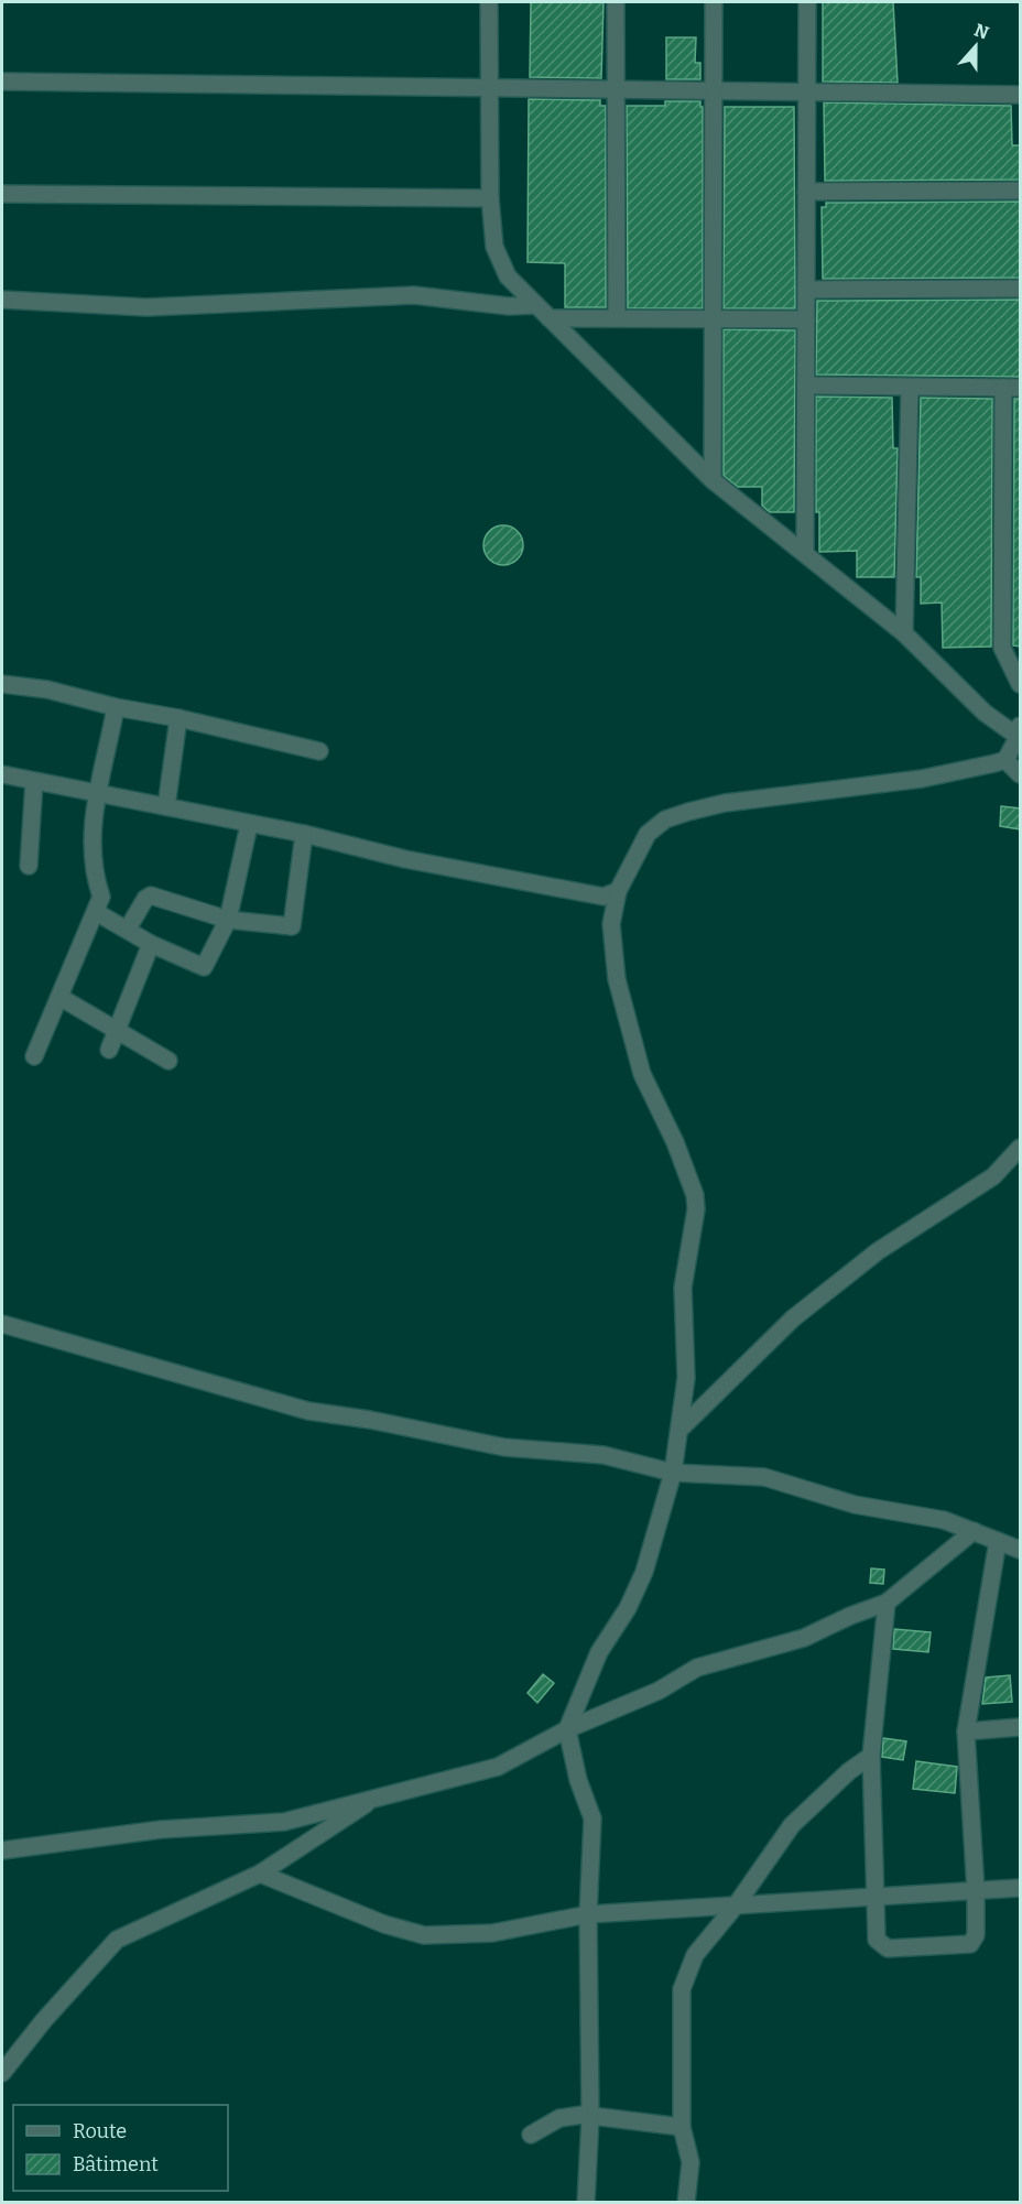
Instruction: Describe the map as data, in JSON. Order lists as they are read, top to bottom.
{
  "legend": ["Route", "Bâtiment"],
  "north": "top"
}
